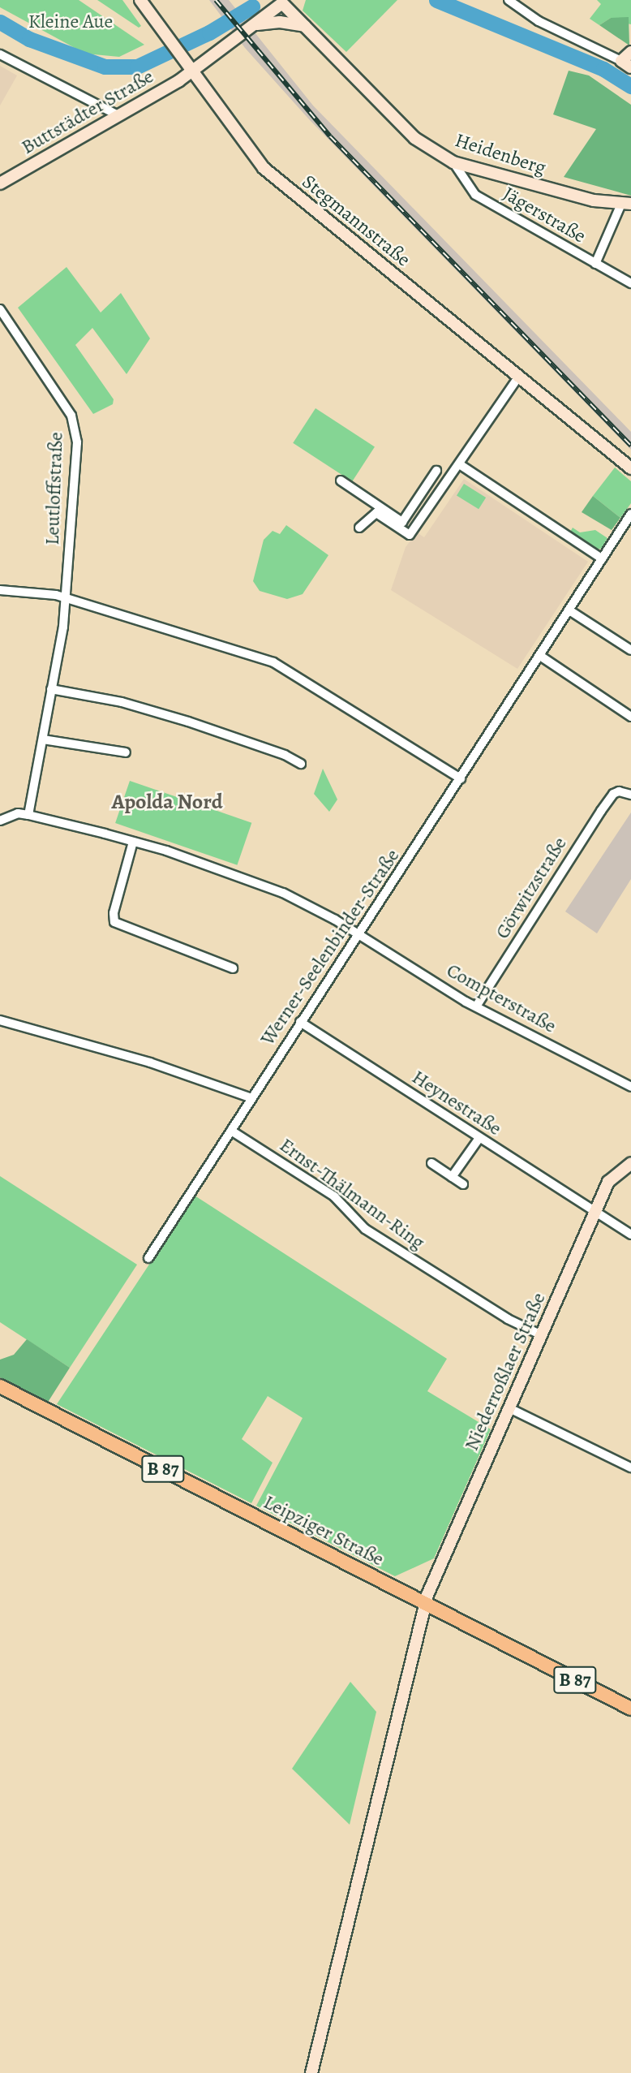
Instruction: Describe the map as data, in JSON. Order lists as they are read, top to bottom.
{
  "streets": {
    "main road": [
      "Buttstädter Straße",
      "Heidenberg",
      "Stegmannstraße",
      "Niederroßlaer Straße",
      "B 87",
      "Leipziger Straße"
    ],
    "street": [
      "Jägerstraße",
      "Leutloffstraße",
      "Görwitzstraße",
      "Werner-Seelenbinder-Straße",
      "Compterstraße",
      "Heynestraße",
      "Ernst-Thälmann-Ring"
    ]
  },
  "crossings": [
    ["Buttstädter Straße", "Heidenberg"],
    ["Buttstädter Straße", "Stegmannstraße"],
    ["Heidenberg", "Jägerstraße"],
    ["Görwitzstraße", "Compterstraße"],
    ["Werner-Seelenbinder-Straße", "Compterstraße"],
    ["Werner-Seelenbinder-Straße", "Heynestraße"],
    ["Werner-Seelenbinder-Straße", "Ernst-Thälmann-Ring"],
    ["Heynestraße", "Niederroßlaer Straße"],
    ["Ernst-Thälmann-Ring", "Niederroßlaer Straße"],
    ["Niederroßlaer Straße", "Leipziger Straße"]
  ],
  "districts": ["Apolda Nord"],
  "parks": ["Kleine Aue"]
}
